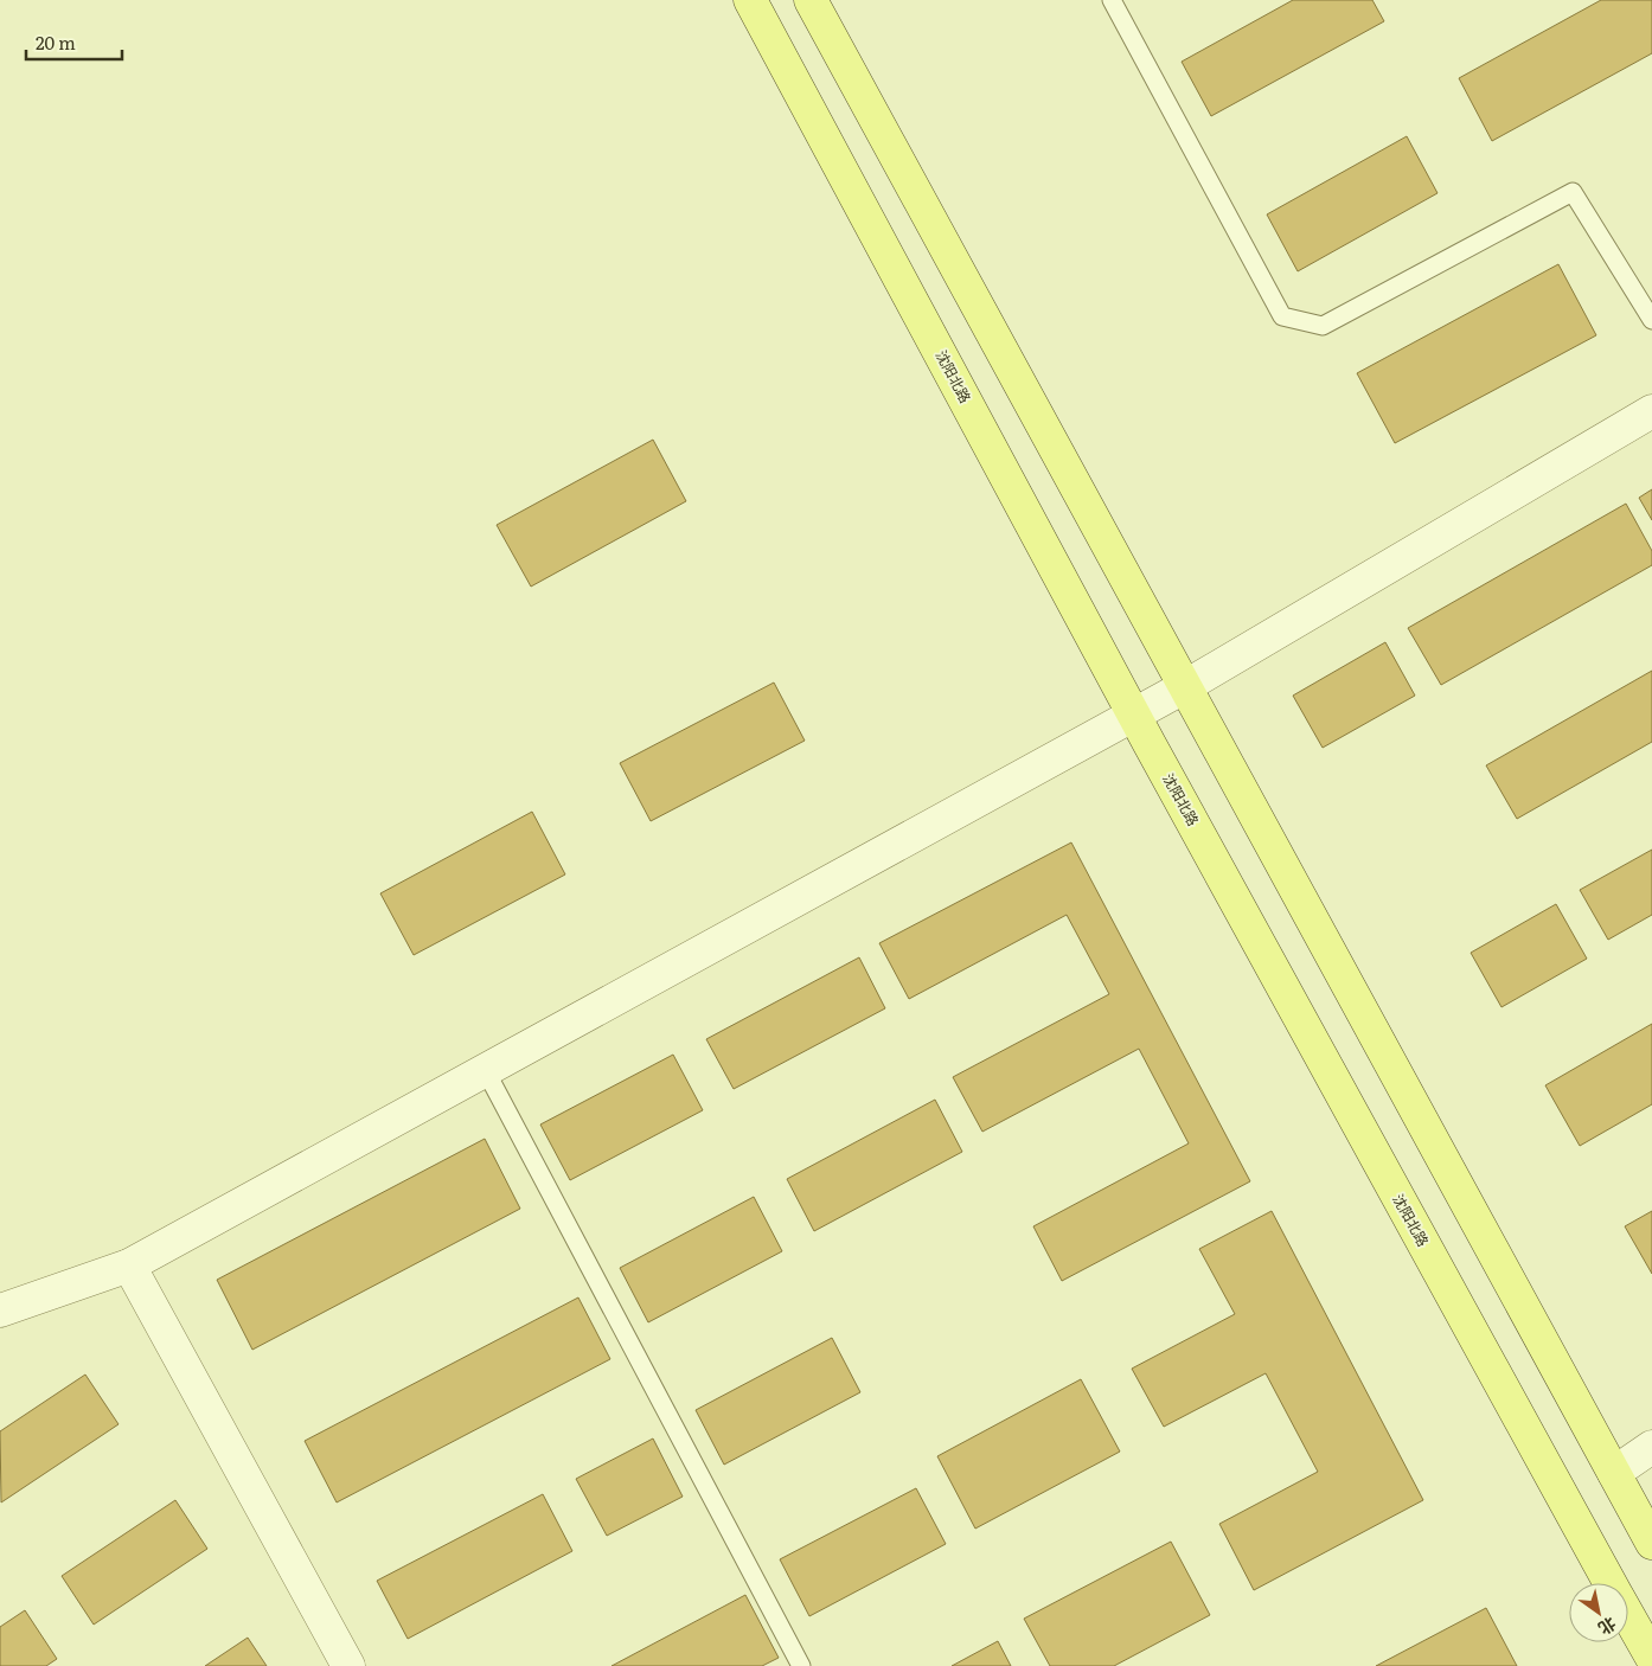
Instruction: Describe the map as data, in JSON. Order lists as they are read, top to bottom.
{
  "streets": {
    "main road": ["沈阳北路"]
  },
  "scale_bar": "20 m",
  "north": "bottom right"
}
